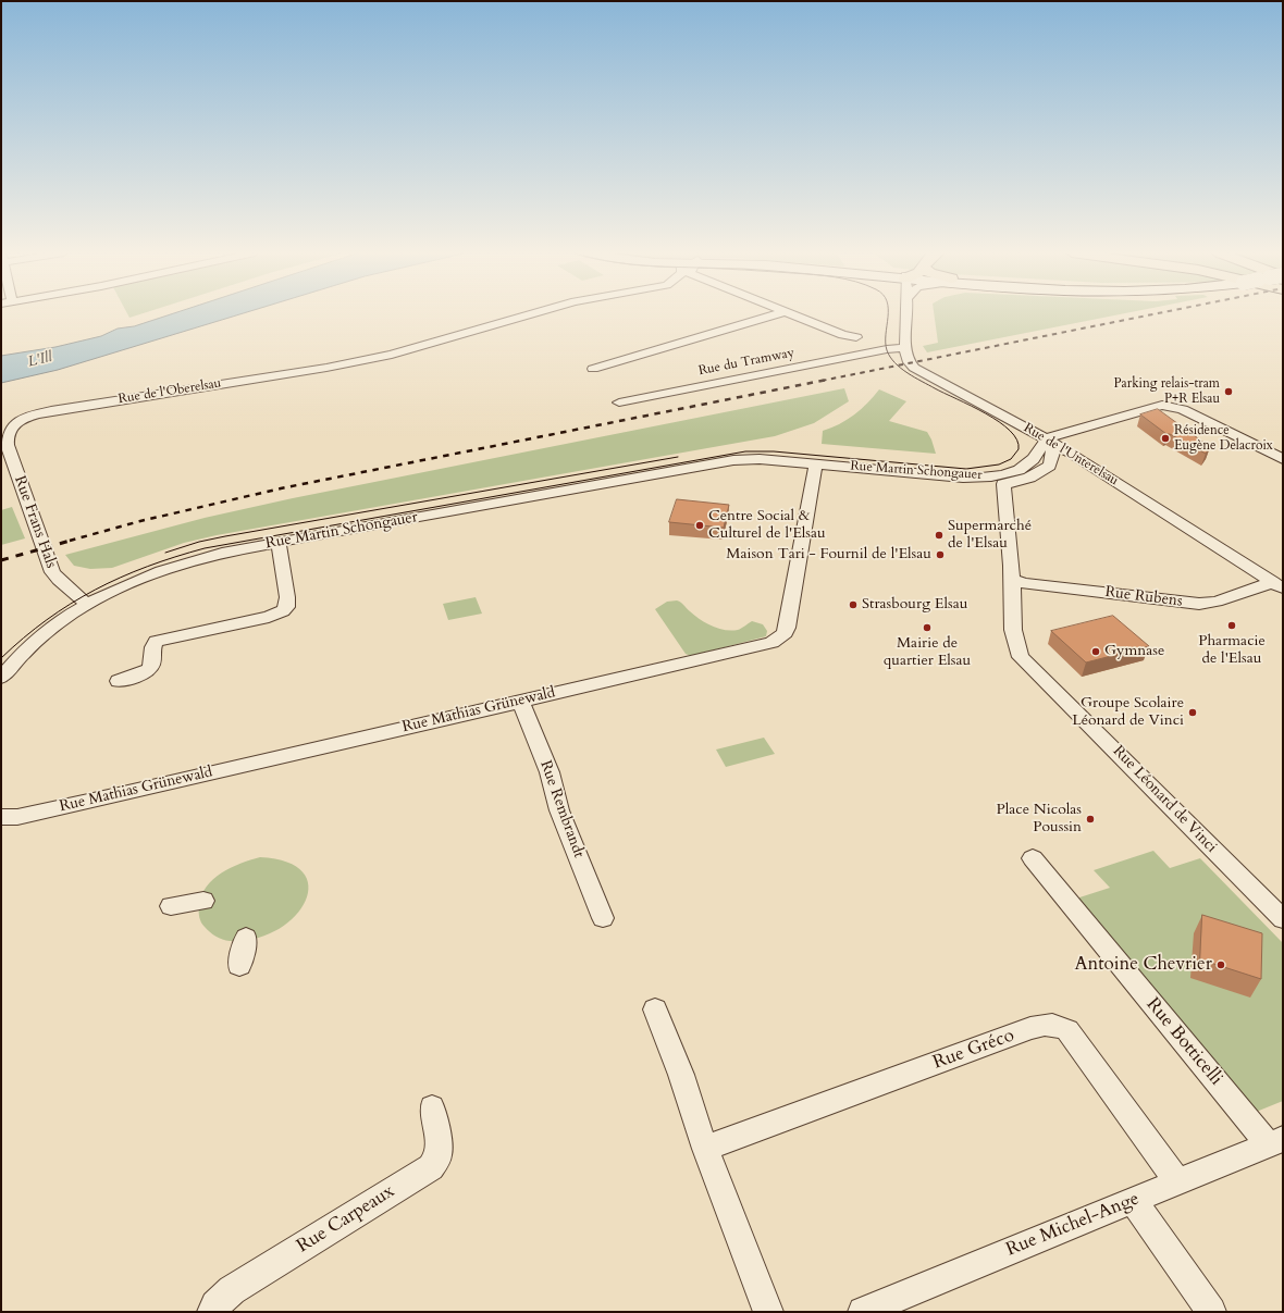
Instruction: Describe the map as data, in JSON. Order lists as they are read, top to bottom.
{
  "streets": {
    "street": [
      "Rue du Tramway",
      "Rue de l'Oberelsau",
      "Rue de l'Unterelsau",
      "Rue Martin Schongauer",
      "Rue Frans Hals",
      "Rue Rubens",
      "Rue Mathias Grünewald",
      "Rue Léonard de Vinci",
      "Rue Rembrandt",
      "Rue Botticelli",
      "Rue Gréco",
      "Rue Carpeaux",
      "Rue Michel-Ange"
    ]
  },
  "crossings": [
    ["Rue du Tramway", "Rue de l'Unterelsau"],
    ["Rue de l'Oberelsau", "Rue Frans Hals"],
    ["Rue de l'Unterelsau", "Rue Martin Schongauer"],
    ["Rue de l'Unterelsau", "Rue Rubens"],
    ["Rue Martin Schongauer", "Rue Frans Hals"],
    ["Rue Martin Schongauer", "Rue Mathias Grünewald"],
    ["Rue Martin Schongauer", "Rue Léonard de Vinci"],
    ["Rue Rubens", "Rue Léonard de Vinci"],
    ["Rue Mathias Grünewald", "Rue Rembrandt"],
    ["Rue Botticelli", "Rue Michel-Ange"],
    ["Rue Gréco", "Rue Michel-Ange"]
  ],
  "water": ["L'Ill"],
  "places": [
    "Parking relais-tram P+R Elsau",
    "Résidence Eugène Delacroix",
    "Centre Social & Culturel de l'Elsau",
    "Supermarché de l'Elsau",
    "Maison Tari - Fournil de l'Elsau",
    "Strasbourg Elsau",
    "Pharmacie de l'Elsau",
    "Mairie de quartier Elsau",
    "Gymnase",
    "Groupe Scolaire Léonard de Vinci",
    "Place Nicolas Poussin",
    "Antoine Chevrier"
  ]
}
